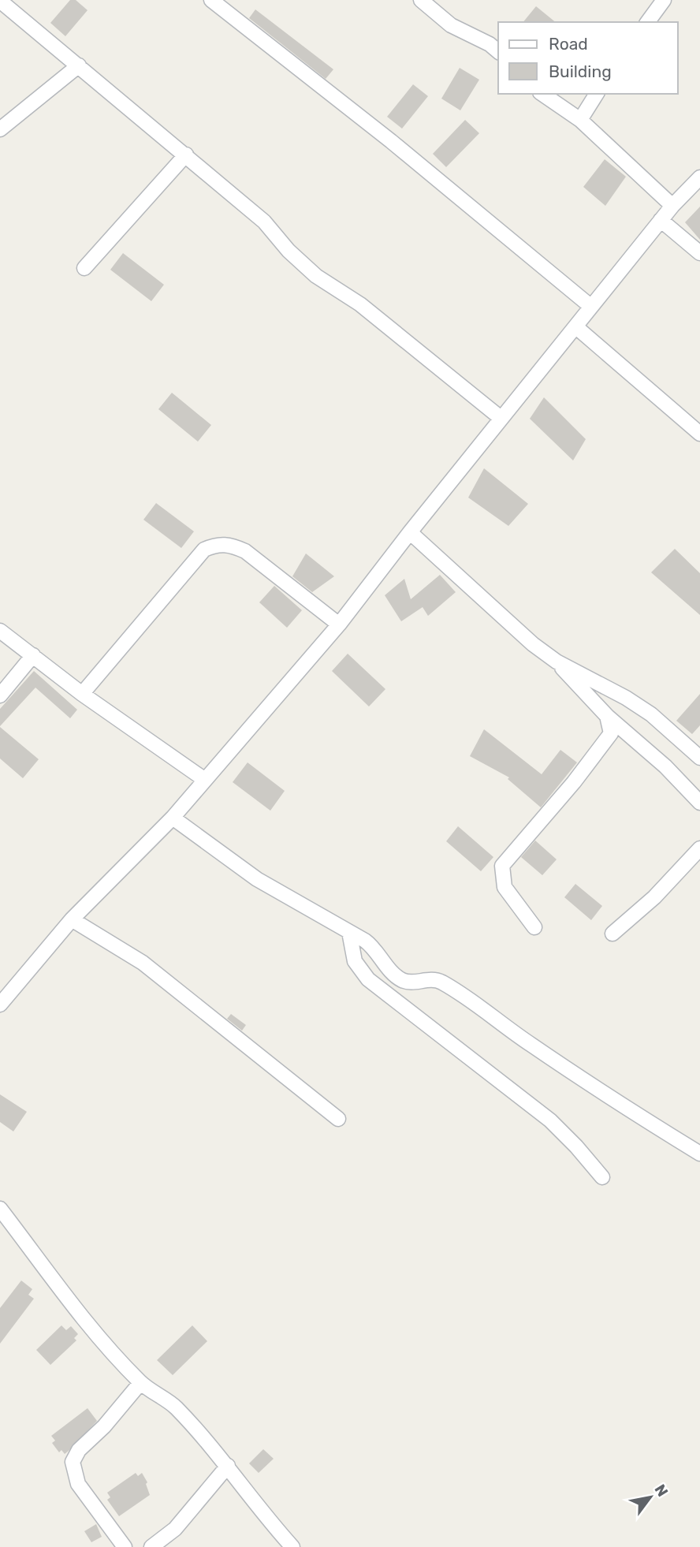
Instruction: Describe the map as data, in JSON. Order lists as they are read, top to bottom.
{
  "legend": ["Road", "Building"],
  "north": "top right"
}
